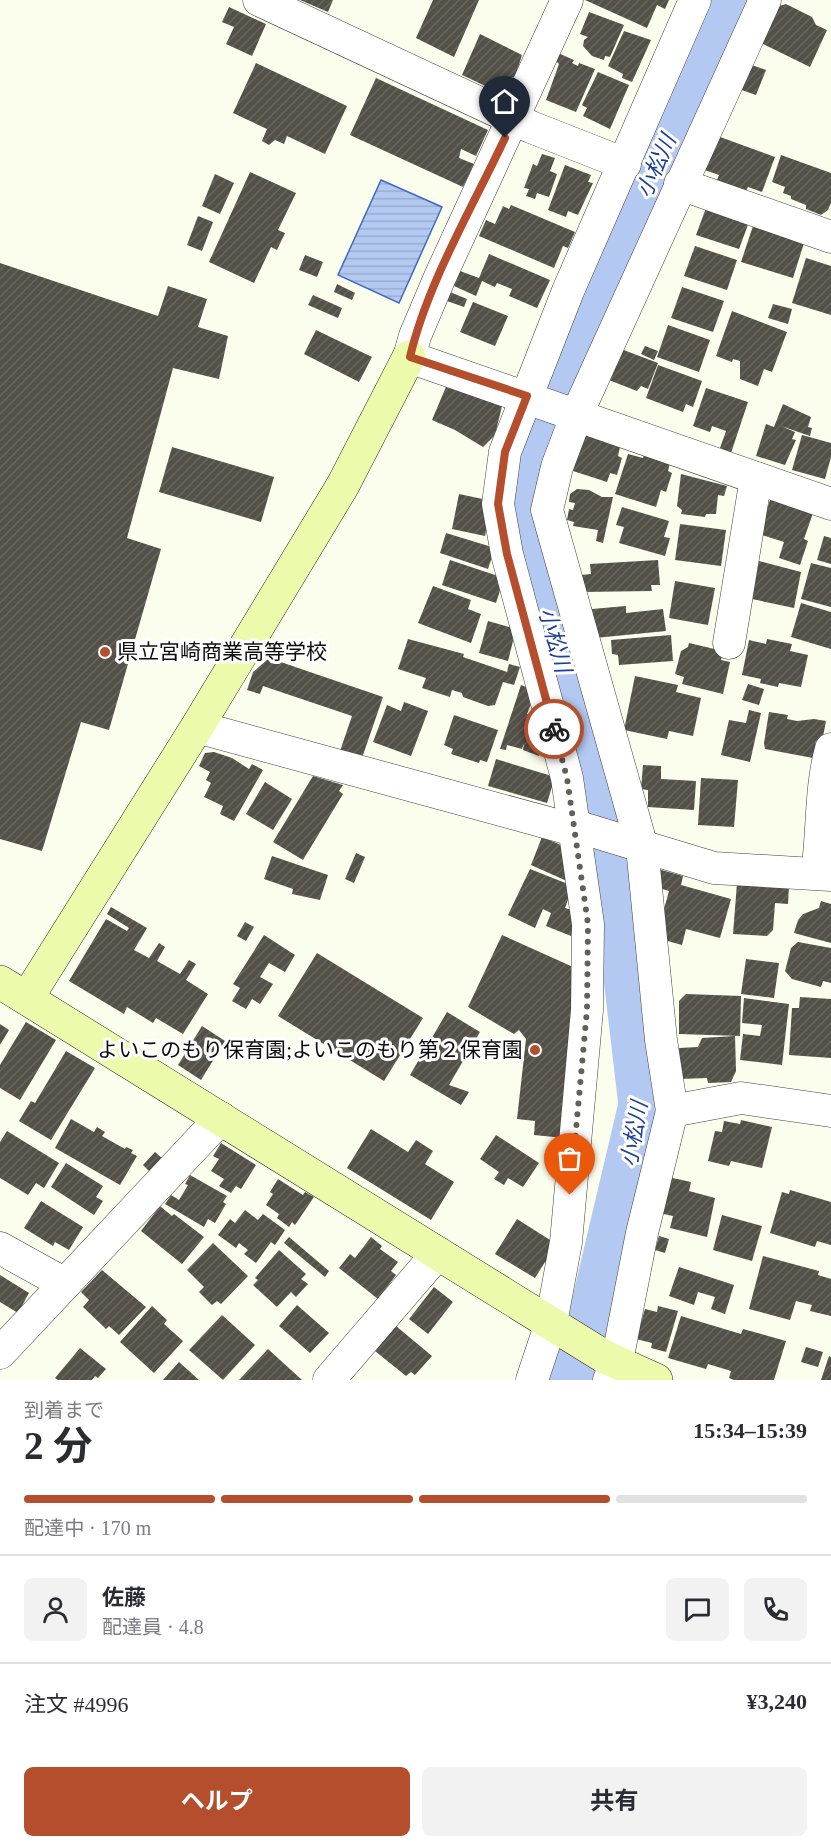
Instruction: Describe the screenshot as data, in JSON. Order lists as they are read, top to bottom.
{
  "water": ["小松川"],
  "places": ["県立宮崎商業高等学校", "よいこのもり保育園;よいこのもり第２保育園"],
  "page": {
    "heading": ["2 分", "到着まで", "15:34–15:39"],
    "panel": [
      "佐藤",
      "配達員 · 4.8",
      "注文 #4996",
      "¥3,240"
    ],
    "bar": "配達中 · 170 m",
    "buttons": ["ヘルプ", "共有"]
  }
}
